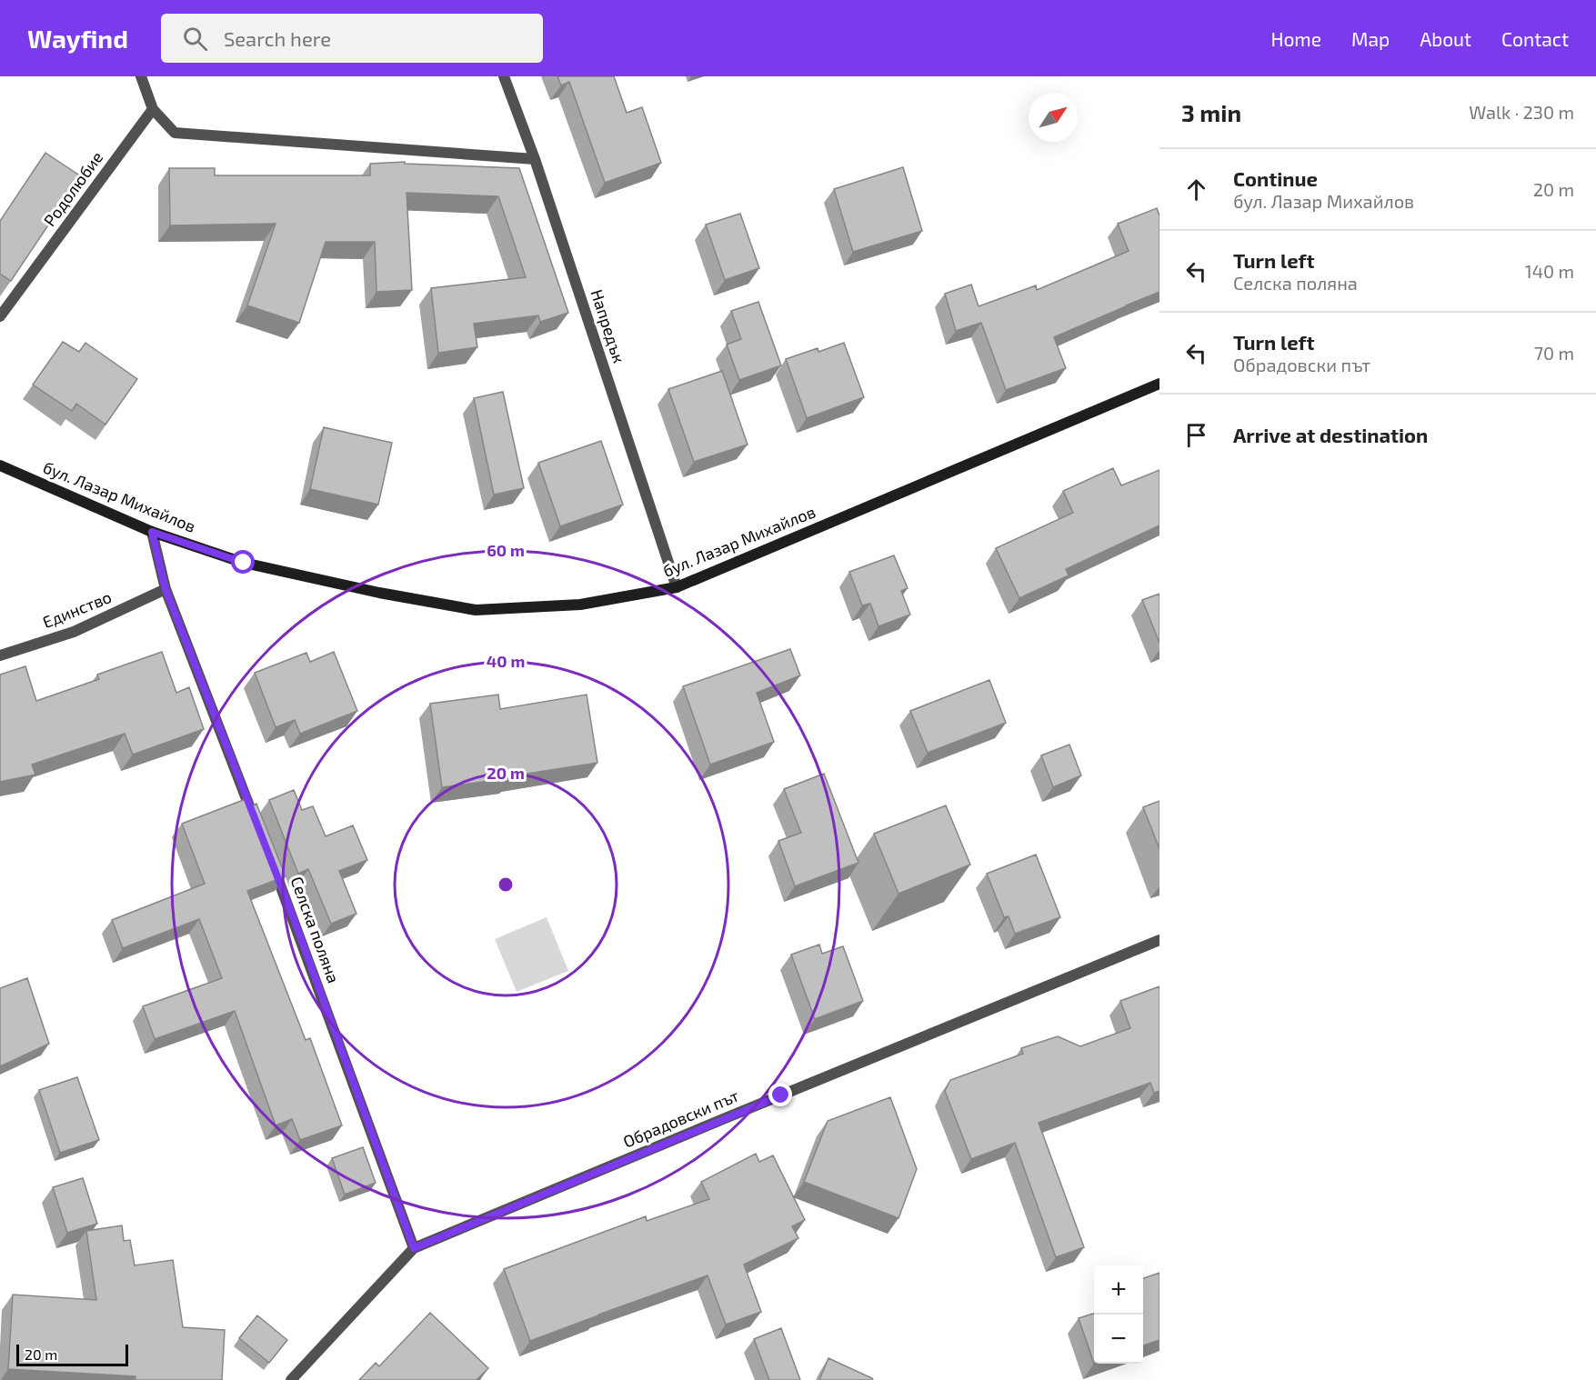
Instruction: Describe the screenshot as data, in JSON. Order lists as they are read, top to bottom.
{
  "streets": {
    "street": [
      "Родолюбие",
      "Напредък",
      "бул. Лазар Михайлов",
      "Единство",
      "Селска поляна",
      "Обрадовски път"
    ]
  },
  "crossings": [
    ["Напредък", "бул. Лазар Михайлов"],
    ["Селска поляна", "Обрадовски път"]
  ],
  "scale_bar": "20 m",
  "north": "top right",
  "page": {
    "header": "Wayfind",
    "search": "Search here",
    "nav": [
      "Home",
      "Map",
      "About",
      "Contact"
    ],
    "heading": ["3 min", "Walk · 230 m"],
    "list": [
      ["Continue", "бул. Лазар Михайлов", "20 m"],
      ["Turn left", "Селска поляна", "140 m"],
      ["Turn left", "Обрадовски път", "70 m"],
      "Arrive at destination"
    ],
    "map_buttons": ["+", "−"],
    "scale": "20 m"
  },
  "rings": ["60 m", "40 m", "20 m"]
}
